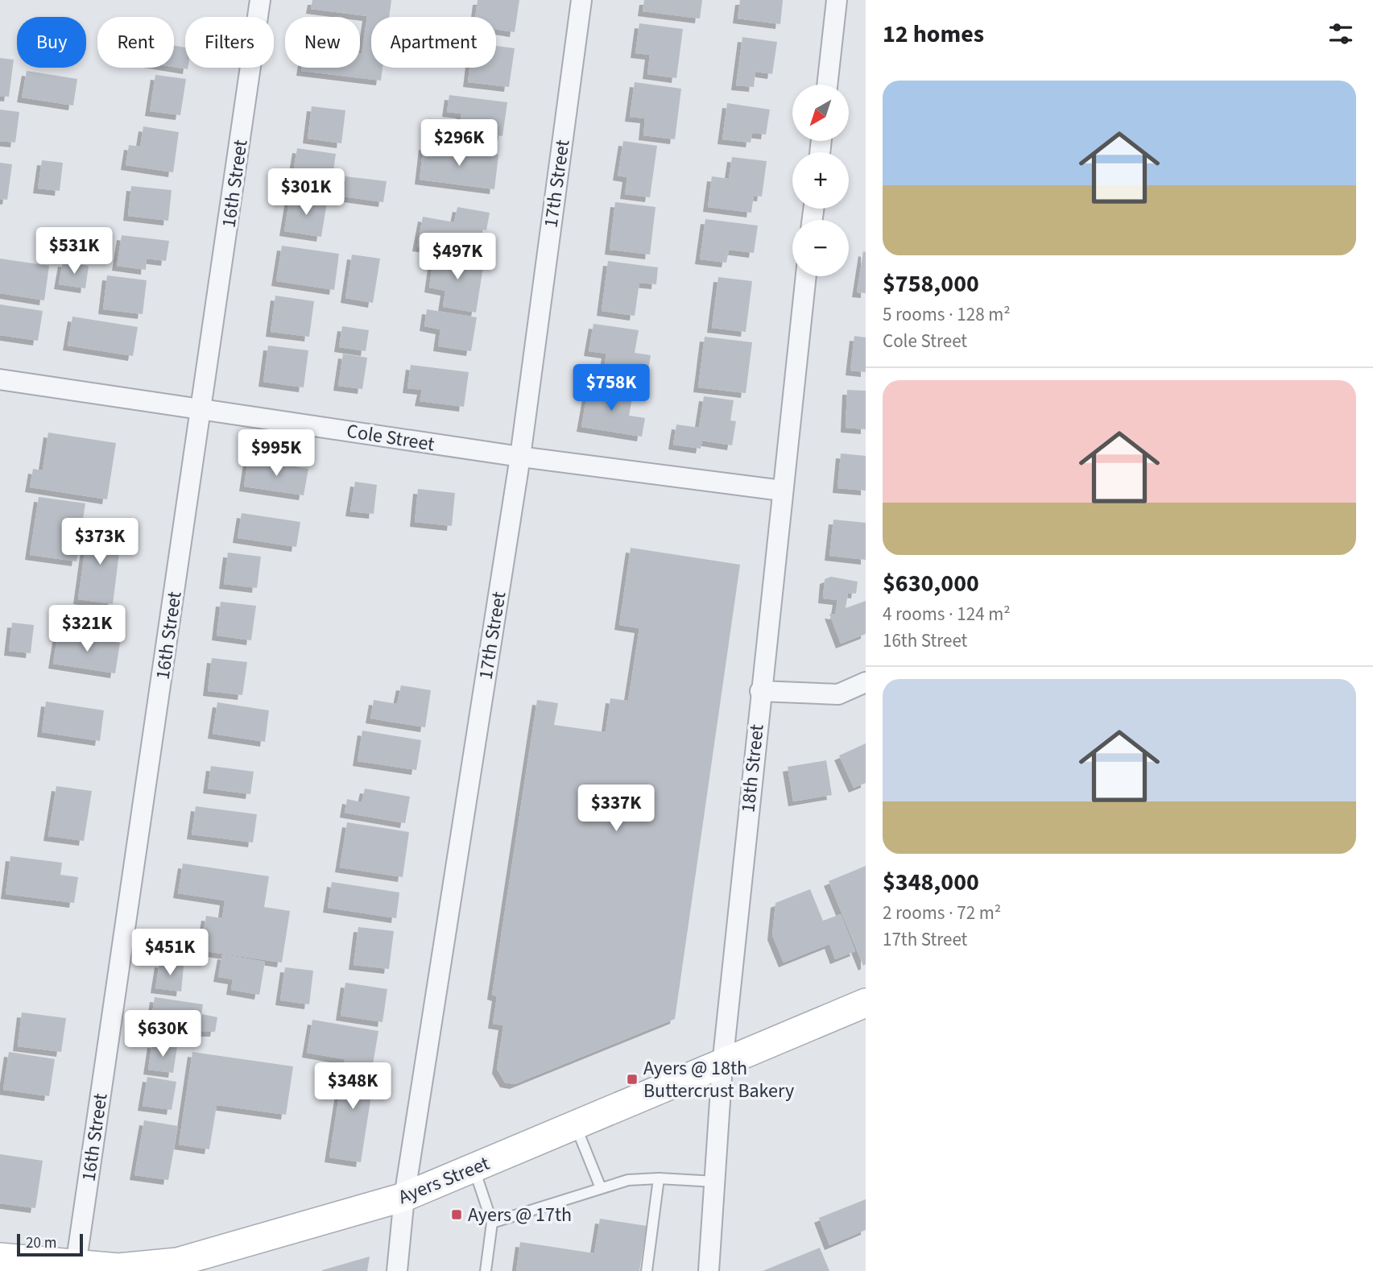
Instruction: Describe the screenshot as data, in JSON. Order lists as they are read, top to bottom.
{
  "streets": {
    "main road": ["Ayers Street"],
    "street": [
      "16th Street",
      "17th Street",
      "Cole Street",
      "18th Street"
    ]
  },
  "crossings": [
    ["16th Street", "Cole Street"],
    ["16th Street", "Ayers Street"],
    ["17th Street", "Cole Street"],
    ["17th Street", "Ayers Street"],
    ["Cole Street", "18th Street"],
    ["18th Street", "Ayers Street"]
  ],
  "places": {
    "transit": ["Ayers @ 18th Buttercrust Bakery", "Ayers @ 17th"]
  },
  "scale_bar": "20 m",
  "north": "bottom left",
  "page": {
    "heading": "12 homes",
    "chip": [
      "Buy",
      "Rent",
      "Filters",
      "New",
      "Apartment"
    ],
    "list": [
      {
        "name": "$758,000",
        "note": "5 rooms · 128 m² · Cole Street"
      },
      {
        "name": "$630,000",
        "note": "4 rooms · 124 m² · 16th Street"
      },
      {
        "name": "$348,000",
        "note": "2 rooms · 72 m² · 17th Street"
      }
    ],
    "map_buttons": ["+", "−"],
    "price": [
      "$296K",
      "$301K",
      "$531K",
      "$497K",
      "$758K",
      "$995K",
      "$373K",
      "$321K",
      "$337K",
      "$451K",
      "$630K",
      "$348K"
    ],
    "scale": "20 m"
  }
}
